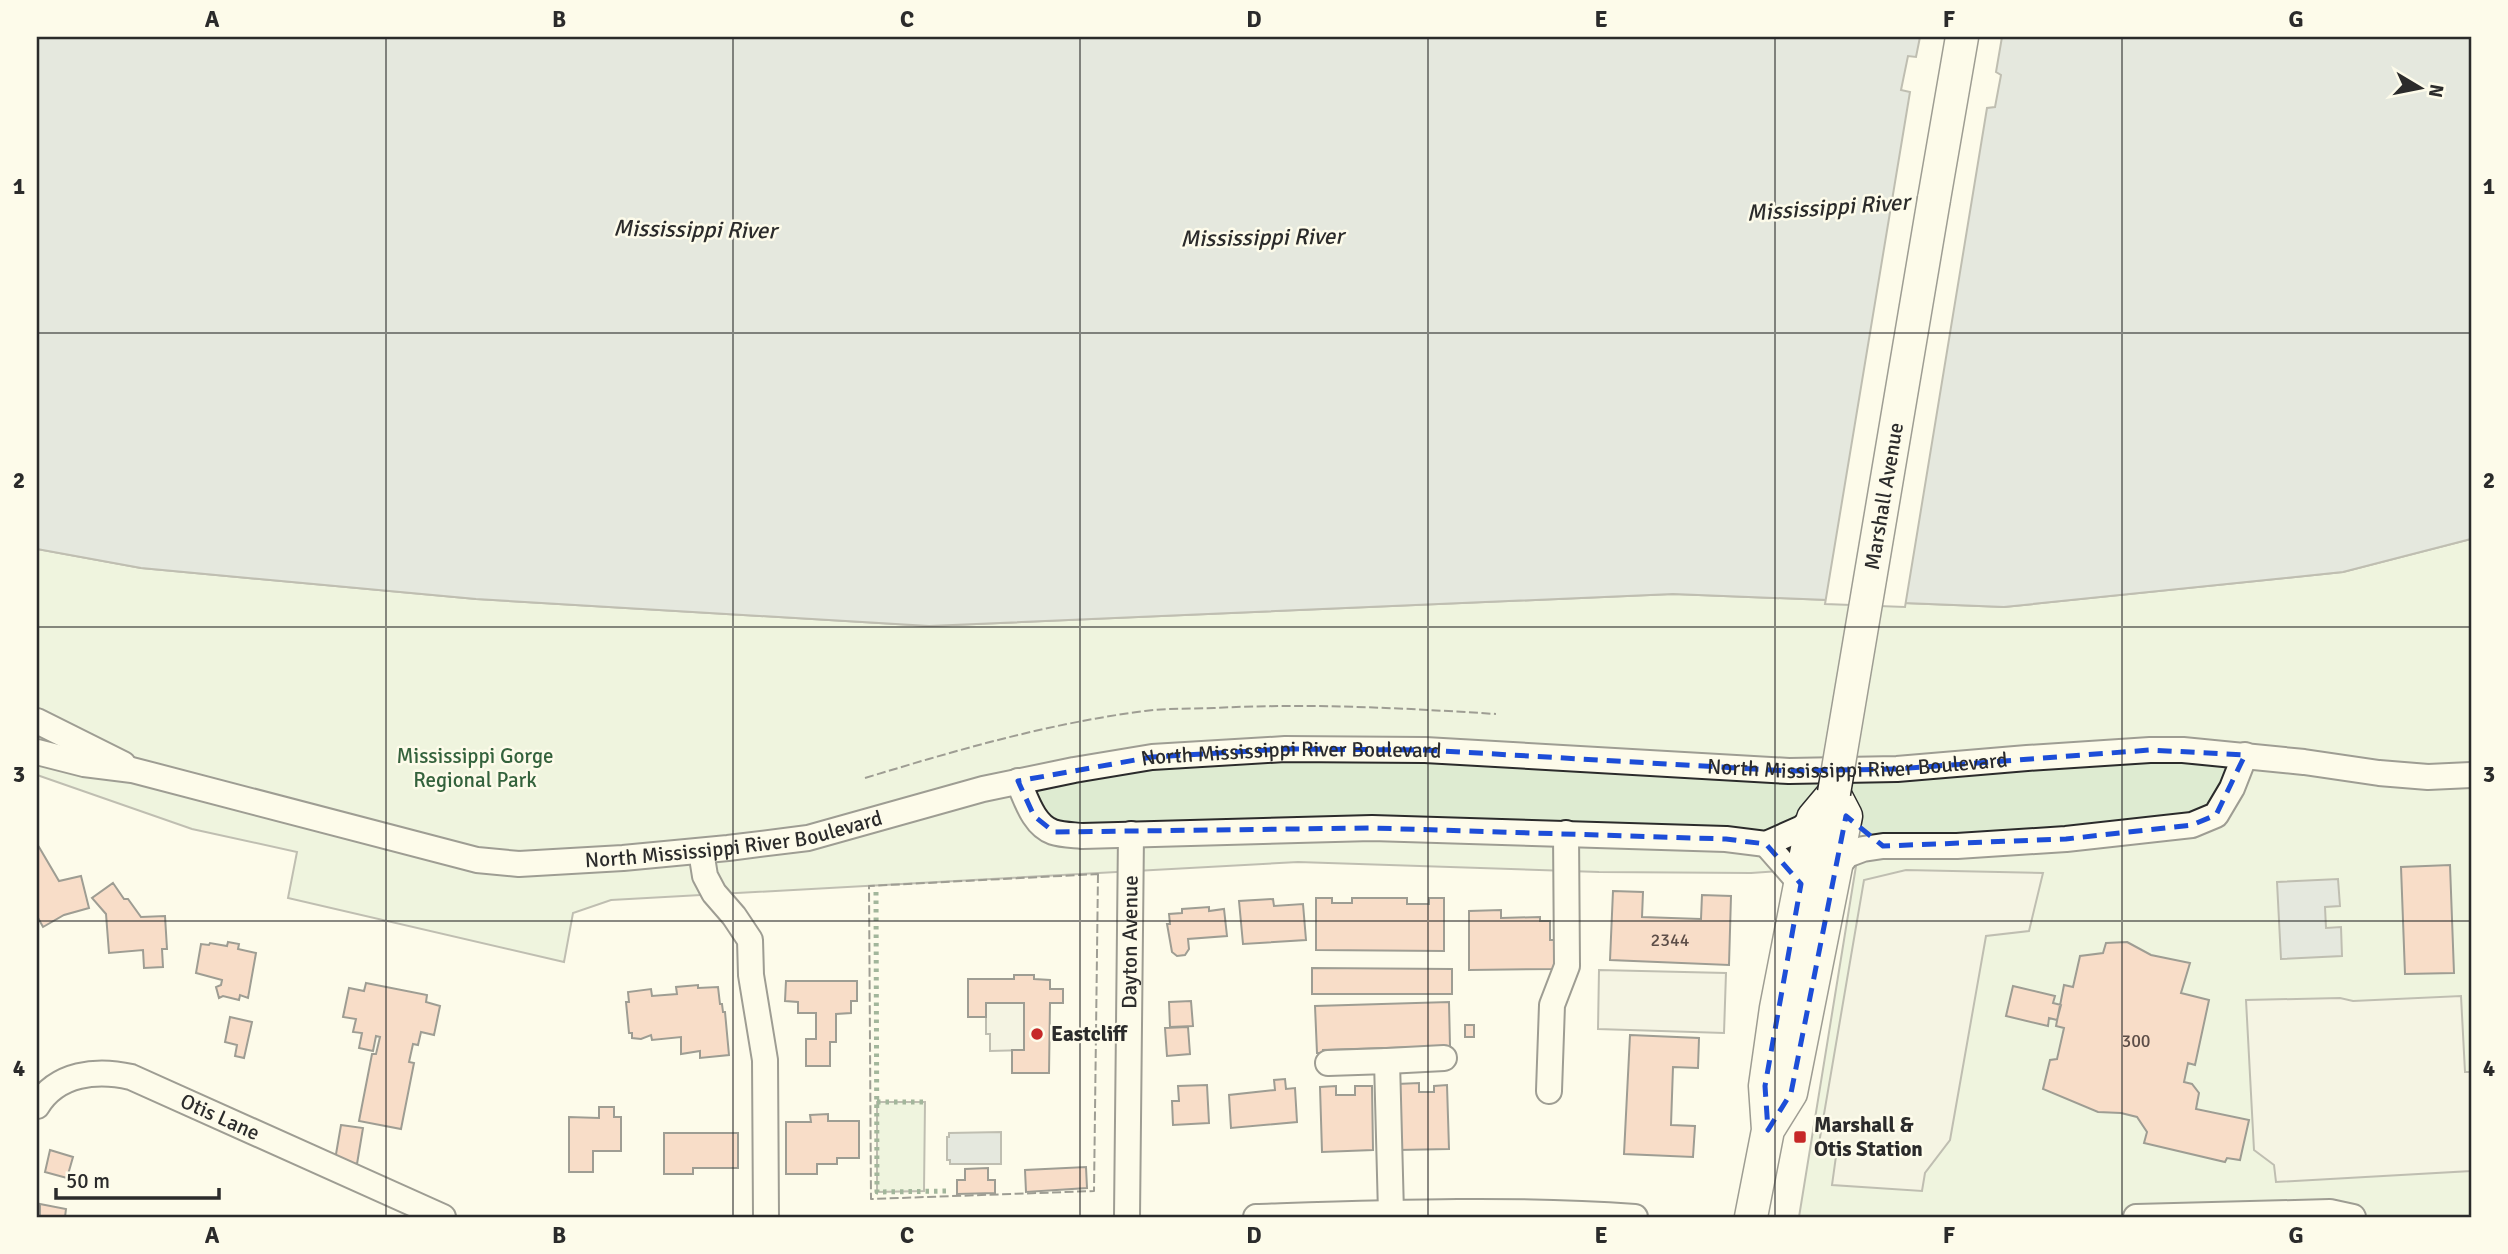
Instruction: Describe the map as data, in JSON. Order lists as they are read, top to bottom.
{
  "streets": {
    "main road": ["Marshall Avenue"],
    "street": ["North Mississippi River Boulevard", "Dayton Avenue", "Otis Lane"]
  },
  "water": ["Mississippi River"],
  "parks": ["Mississippi Gorge Regional Park"],
  "places": {
    "other": ["Eastcliff"],
    "transit": ["Marshall & Otis Station"]
  },
  "house_numbers": ["2344", "300"],
  "scale_bar": "50 m",
  "north": "right",
  "grid": {
    "columns": [
      "A",
      "B",
      "C",
      "D",
      "E",
      "F",
      "G"
    ],
    "rows": [
      "1",
      "2",
      "3",
      "4"
    ]
  }
}
